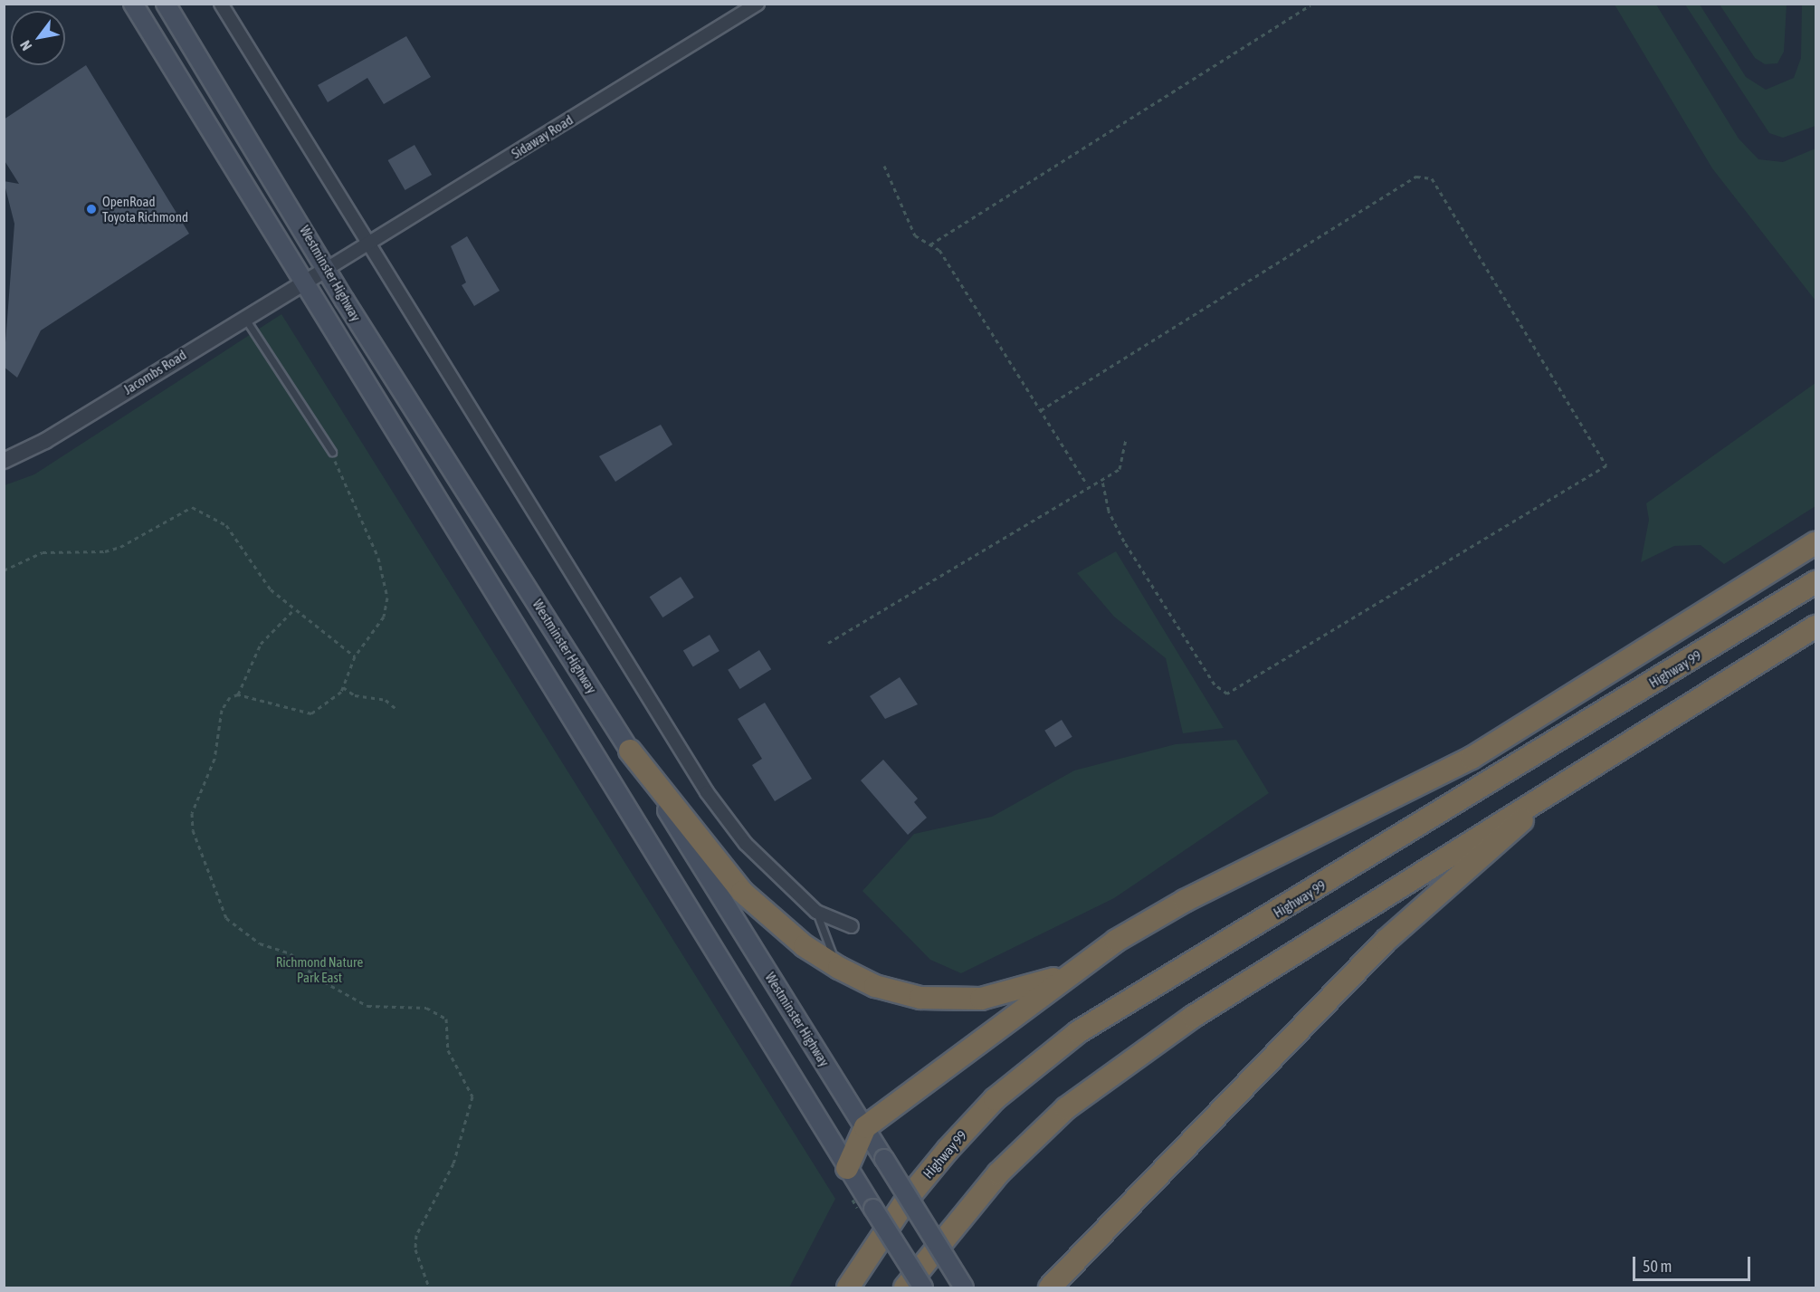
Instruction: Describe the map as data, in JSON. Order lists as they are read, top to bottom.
{
  "streets": {
    "highway": ["Highway 99"],
    "main road": ["Westminster Highway"],
    "street": ["Sidaway Road", "Jacombs Road"]
  },
  "crossings": [
    ["Sidaway Road", "Westminster Highway"],
    ["Sidaway Road", "Jacombs Road"],
    ["Westminster Highway", "Jacombs Road"]
  ],
  "parks": ["Richmond Nature Park East"],
  "places": ["OpenRoad Toyota Richmond"],
  "scale_bar": "50 m",
  "north": "bottom left"
}
